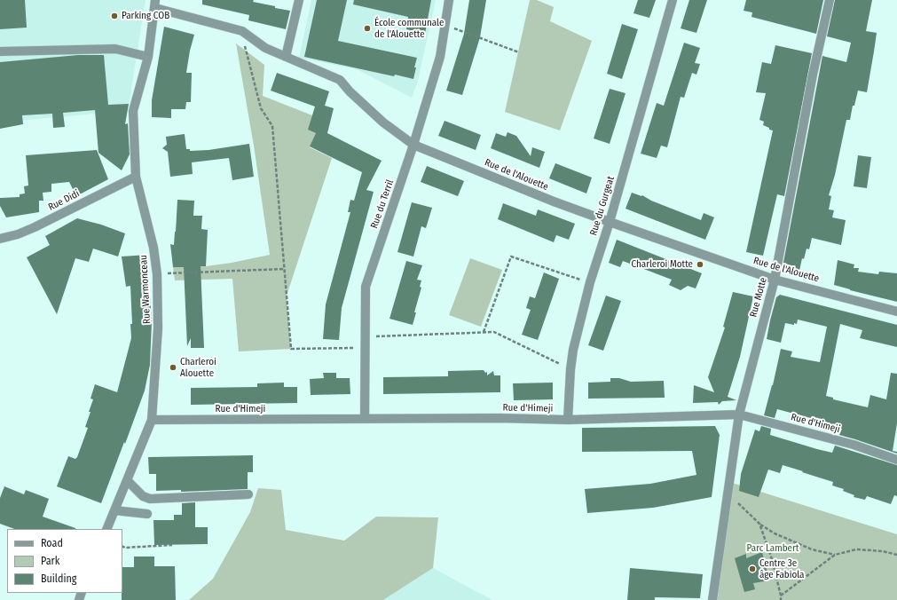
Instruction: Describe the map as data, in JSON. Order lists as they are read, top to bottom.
{
  "streets": {
    "street": [
      "Rue de l'Alouette",
      "Rue Didi",
      "Rue du Terril",
      "Rue du Gurgeat",
      "Rue Warmonceau",
      "Rue Motte",
      "Rue d'Himeji"
    ]
  },
  "crossings": [
    ["Rue de l'Alouette", "Rue du Terril"],
    ["Rue de l'Alouette", "Rue du Gurgeat"],
    ["Rue de l'Alouette", "Rue Warmonceau"],
    ["Rue de l'Alouette", "Rue Motte"],
    ["Rue Didi", "Rue Warmonceau"],
    ["Rue du Terril", "Rue d'Himeji"],
    ["Rue du Gurgeat", "Rue d'Himeji"],
    ["Rue Warmonceau", "Rue d'Himeji"],
    ["Rue Motte", "Rue d'Himeji"]
  ],
  "parks": ["Parc Lambert"],
  "places": [
    "Parking COB",
    "École communale de l'Alouette",
    "Charleroi Motte",
    "Charleroi Alouette",
    "Centre 3e âge Fabiola"
  ],
  "legend": ["Road", "Park", "Building"]
}
